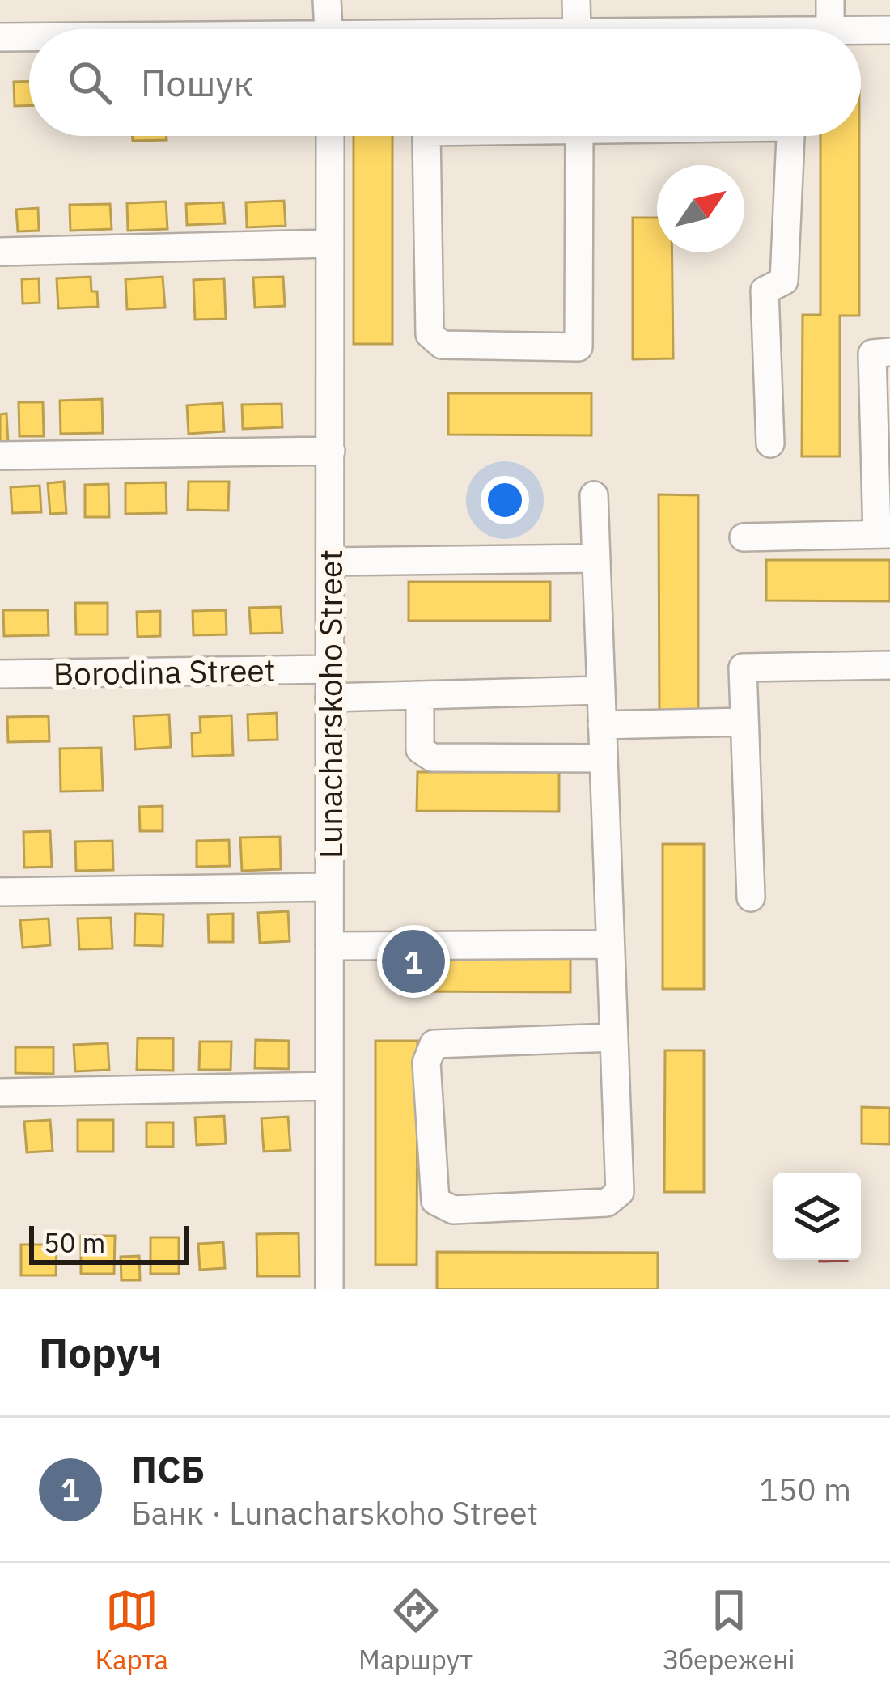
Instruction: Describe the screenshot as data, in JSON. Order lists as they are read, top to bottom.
{
  "streets": {
    "street": ["Borodina Street", "Lunacharskoho Street"]
  },
  "crossings": [
    ["Borodina Street", "Lunacharskoho Street"]
  ],
  "scale_bar": "50 m",
  "north": "top right",
  "page": {
    "search": "Пошук",
    "pins": "1",
    "scale": "50 m",
    "heading": "Поруч",
    "list": [
      {
        "mark": "1",
        "name": "ПСБ",
        "note": "Банк · Lunacharskoho Street",
        "value": "150 m"
      }
    ],
    "nav": ["Карта", "Маршрут", "Збережені"]
  }
}
